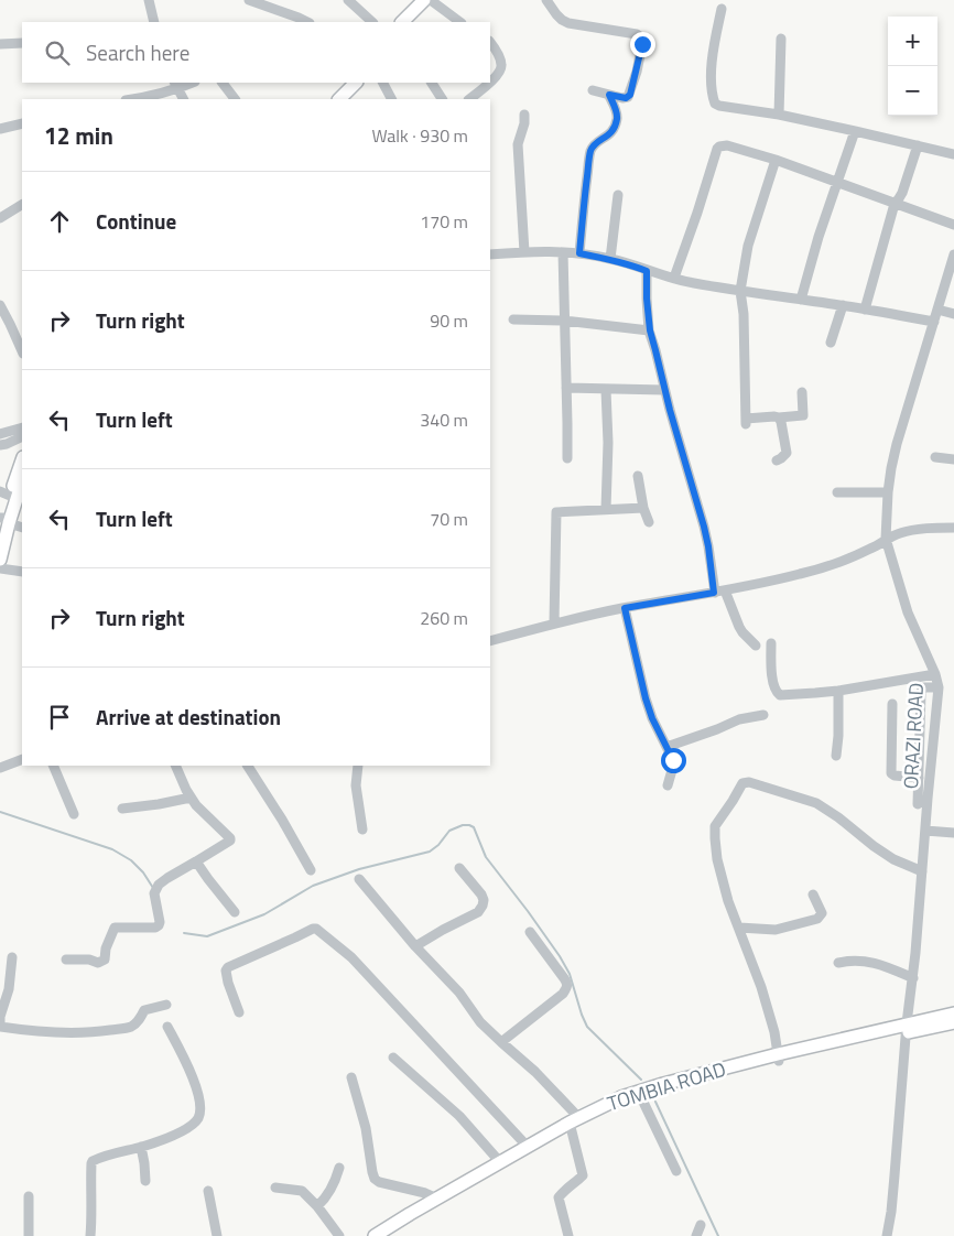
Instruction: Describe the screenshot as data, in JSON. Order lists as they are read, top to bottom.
{
  "streets": {
    "main road": ["TOMBIA ROAD"],
    "street": ["ORAZI ROAD"]
  },
  "crossings": [
    ["ORAZI ROAD", "TOMBIA ROAD"]
  ],
  "page": {
    "map_buttons": ["+", "−"],
    "search": "Search here",
    "heading": ["12 min", "Walk · 930 m"],
    "list": [
      ["Continue", "170 m"],
      ["Turn right", "90 m"],
      ["Turn left", "340 m"],
      ["Turn left", "70 m"],
      ["Turn right", "260 m"],
      "Arrive at destination"
    ]
  }
}
